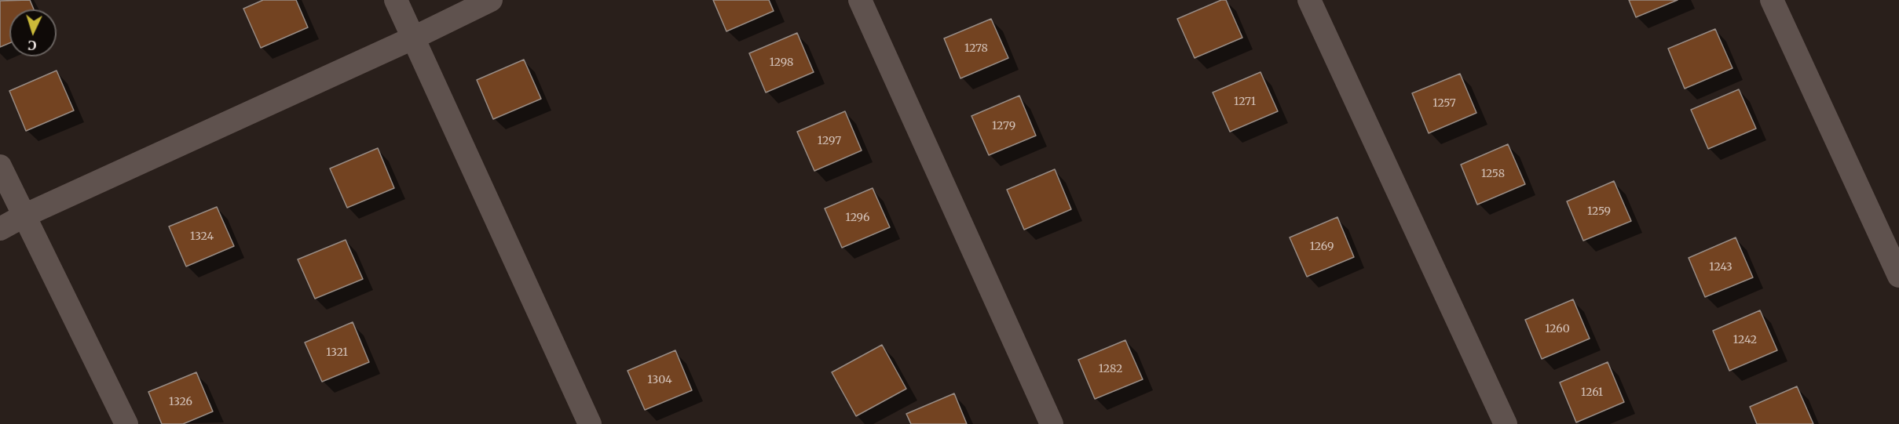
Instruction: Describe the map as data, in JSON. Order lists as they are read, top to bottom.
{
  "house_numbers": [
    "1278",
    "1298",
    "1271",
    "1257",
    "1279",
    "1297",
    "1258",
    "1259",
    "1296",
    "1324",
    "1269",
    "1243",
    "1260",
    "1242",
    "1321",
    "1282",
    "1304",
    "1261",
    "1326"
  ],
  "north": "bottom"
}
